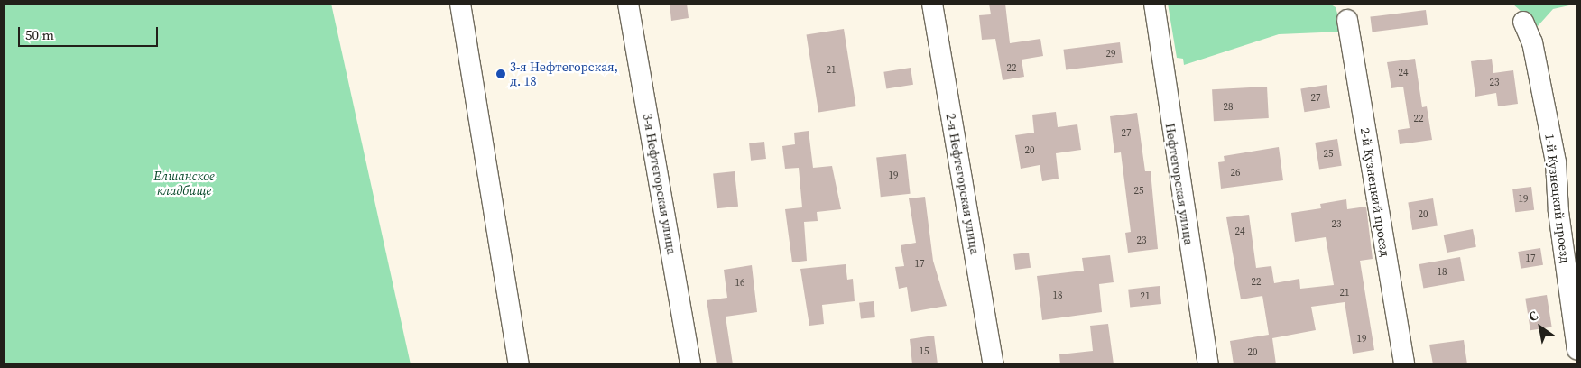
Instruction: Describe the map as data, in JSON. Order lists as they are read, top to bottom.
{
  "streets": {
    "street": [
      "3-я Нефтегорская улица",
      "2-я Нефтегорская улица",
      "Нефтегорская улица",
      "2-й Кузнецкий проезд",
      "1-й Кузнецкий проезд"
    ]
  },
  "parks": ["Елшанское кладбище"],
  "places": ["3-я Нефтегорская, д. 18"],
  "house_numbers": [
    "29",
    "22",
    "21",
    "24",
    "23",
    "27",
    "28",
    "22",
    "27",
    "20",
    "25",
    "26",
    "19",
    "25",
    "19",
    "20",
    "23",
    "24",
    "23",
    "17",
    "17",
    "18",
    "22",
    "16",
    "21",
    "18",
    "21",
    "19",
    "15",
    "20"
  ],
  "scale_bar": "50 m",
  "north": "top left"
}
